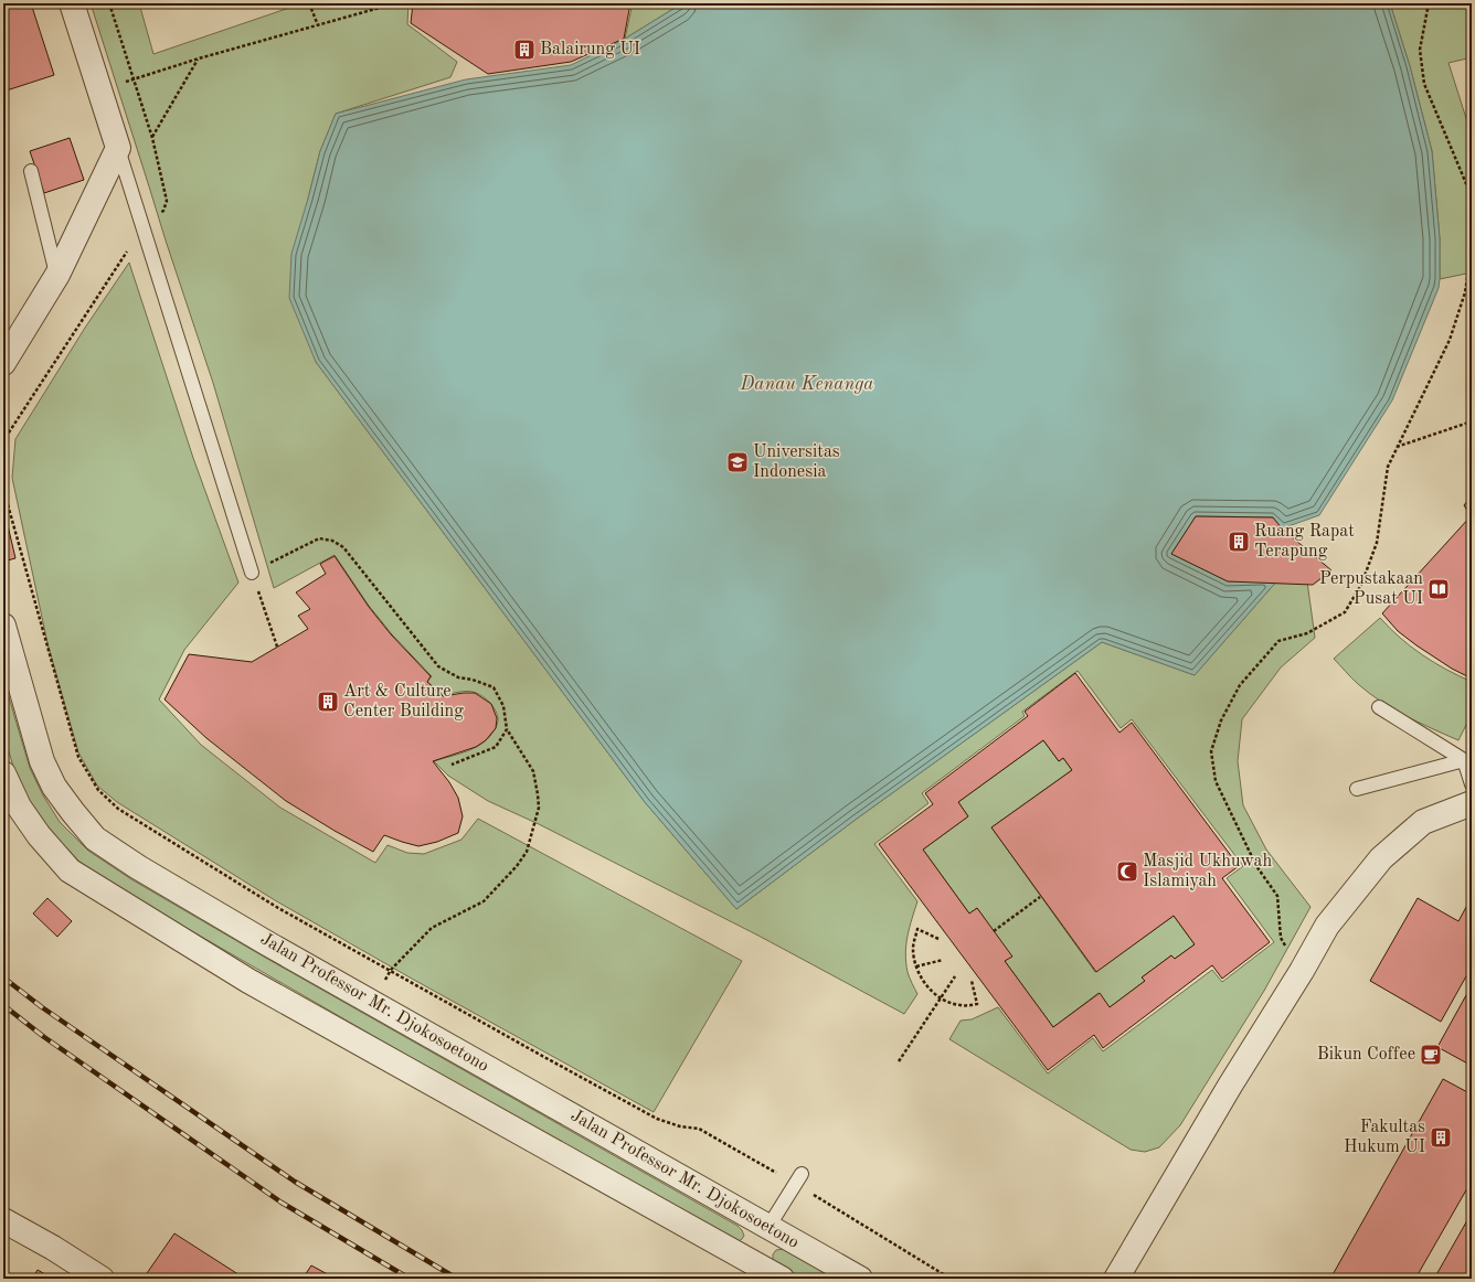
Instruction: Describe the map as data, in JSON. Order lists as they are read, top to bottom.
{
  "streets": {
    "street": ["Jalan Professor Mr. Djokosoetono"]
  },
  "water": ["Danau Kenanga"],
  "places": {
    "building": [
      "Balairung UI",
      "Ruang Rapat Terapung",
      "Art & Culture Center Building",
      "Fakultas Hukum UI"
    ],
    "school or university": ["Universitas Indonesia"],
    "library": ["Perpustakaan Pusat UI"],
    "mosque": ["Masjid Ukhuwah Islamiyah"],
    "cafe": ["Bikun Coffee"]
  }
}
